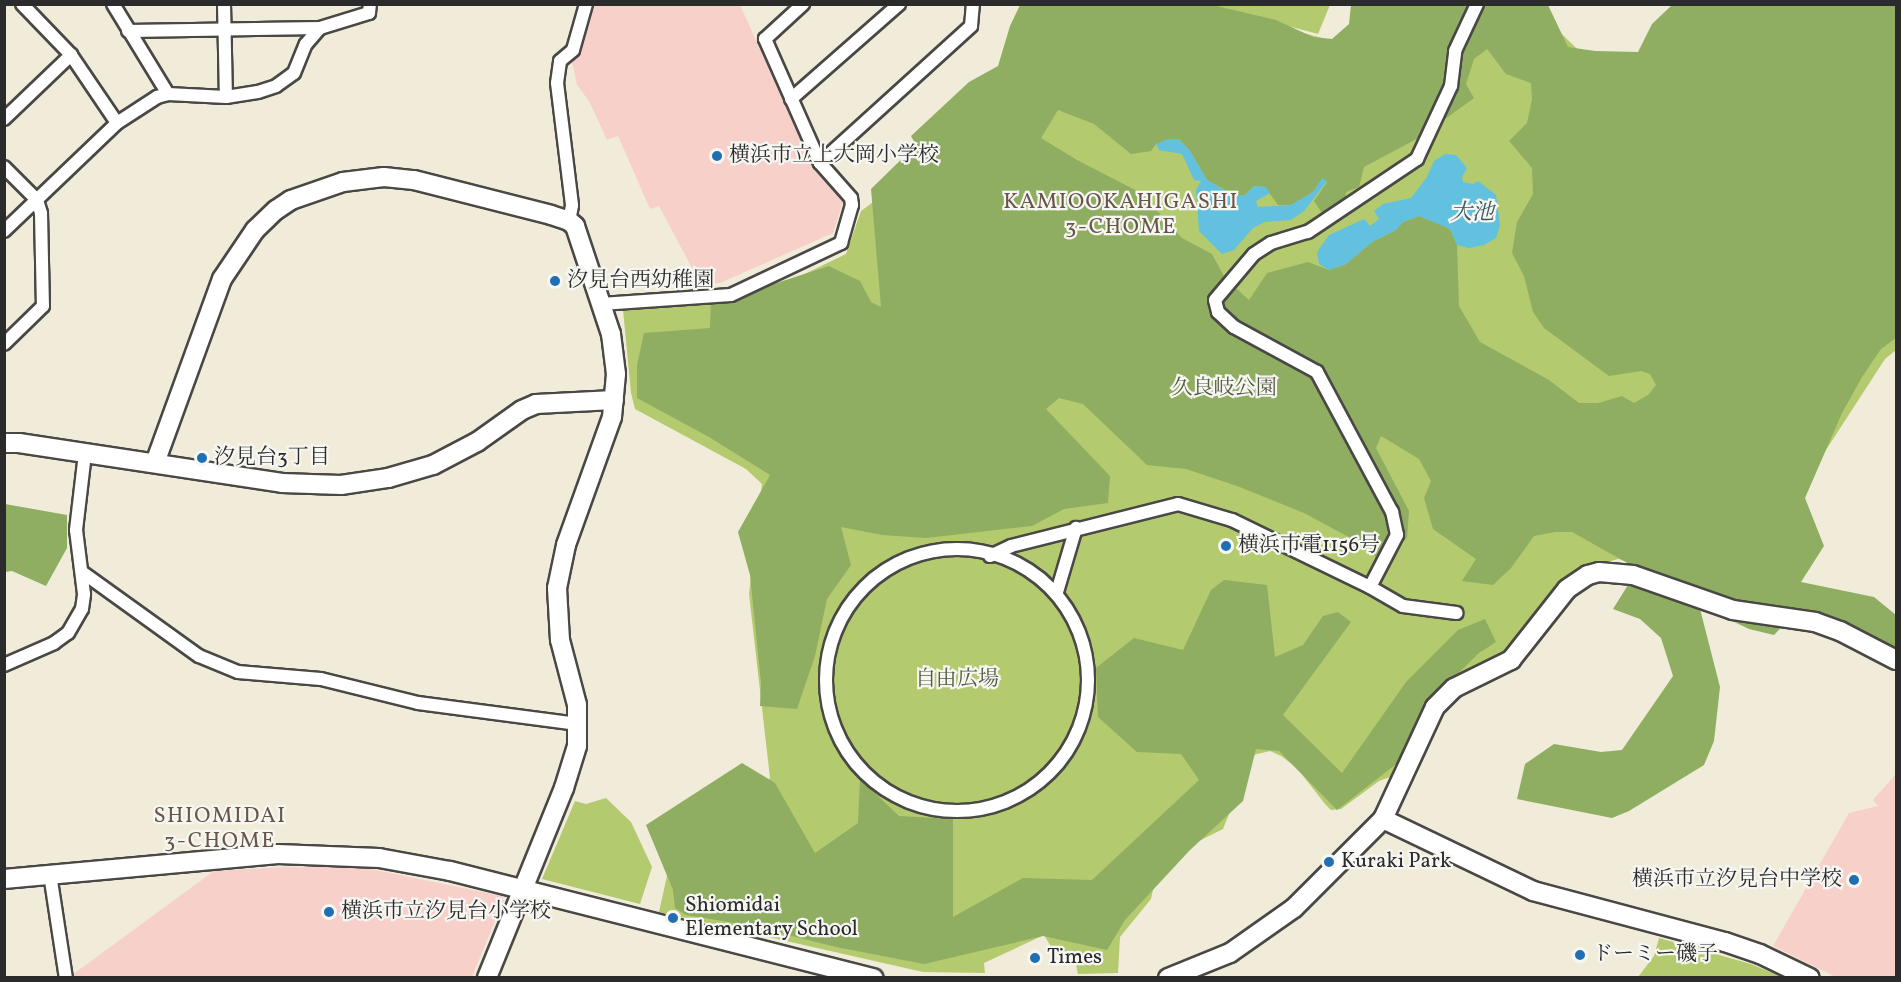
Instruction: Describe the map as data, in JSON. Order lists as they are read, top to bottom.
{
  "districts": ["KAMIOOKAHIGASHI 3-CHOME", "SHIOMIDAI 3-CHOME"],
  "water": ["大池"],
  "parks": ["久良岐公園", "自由広場"],
  "places": [
    "横浜市立上大岡小学校",
    "汐見台西幼稚園",
    "汐見台3丁目",
    "横浜市電1156号",
    "Kuraki Park",
    "横浜市立汐見台中学校",
    "横浜市立汐見台小学校",
    "Shiomidai Elementary School",
    "ドーミー磯子",
    "Times"
  ]
}
